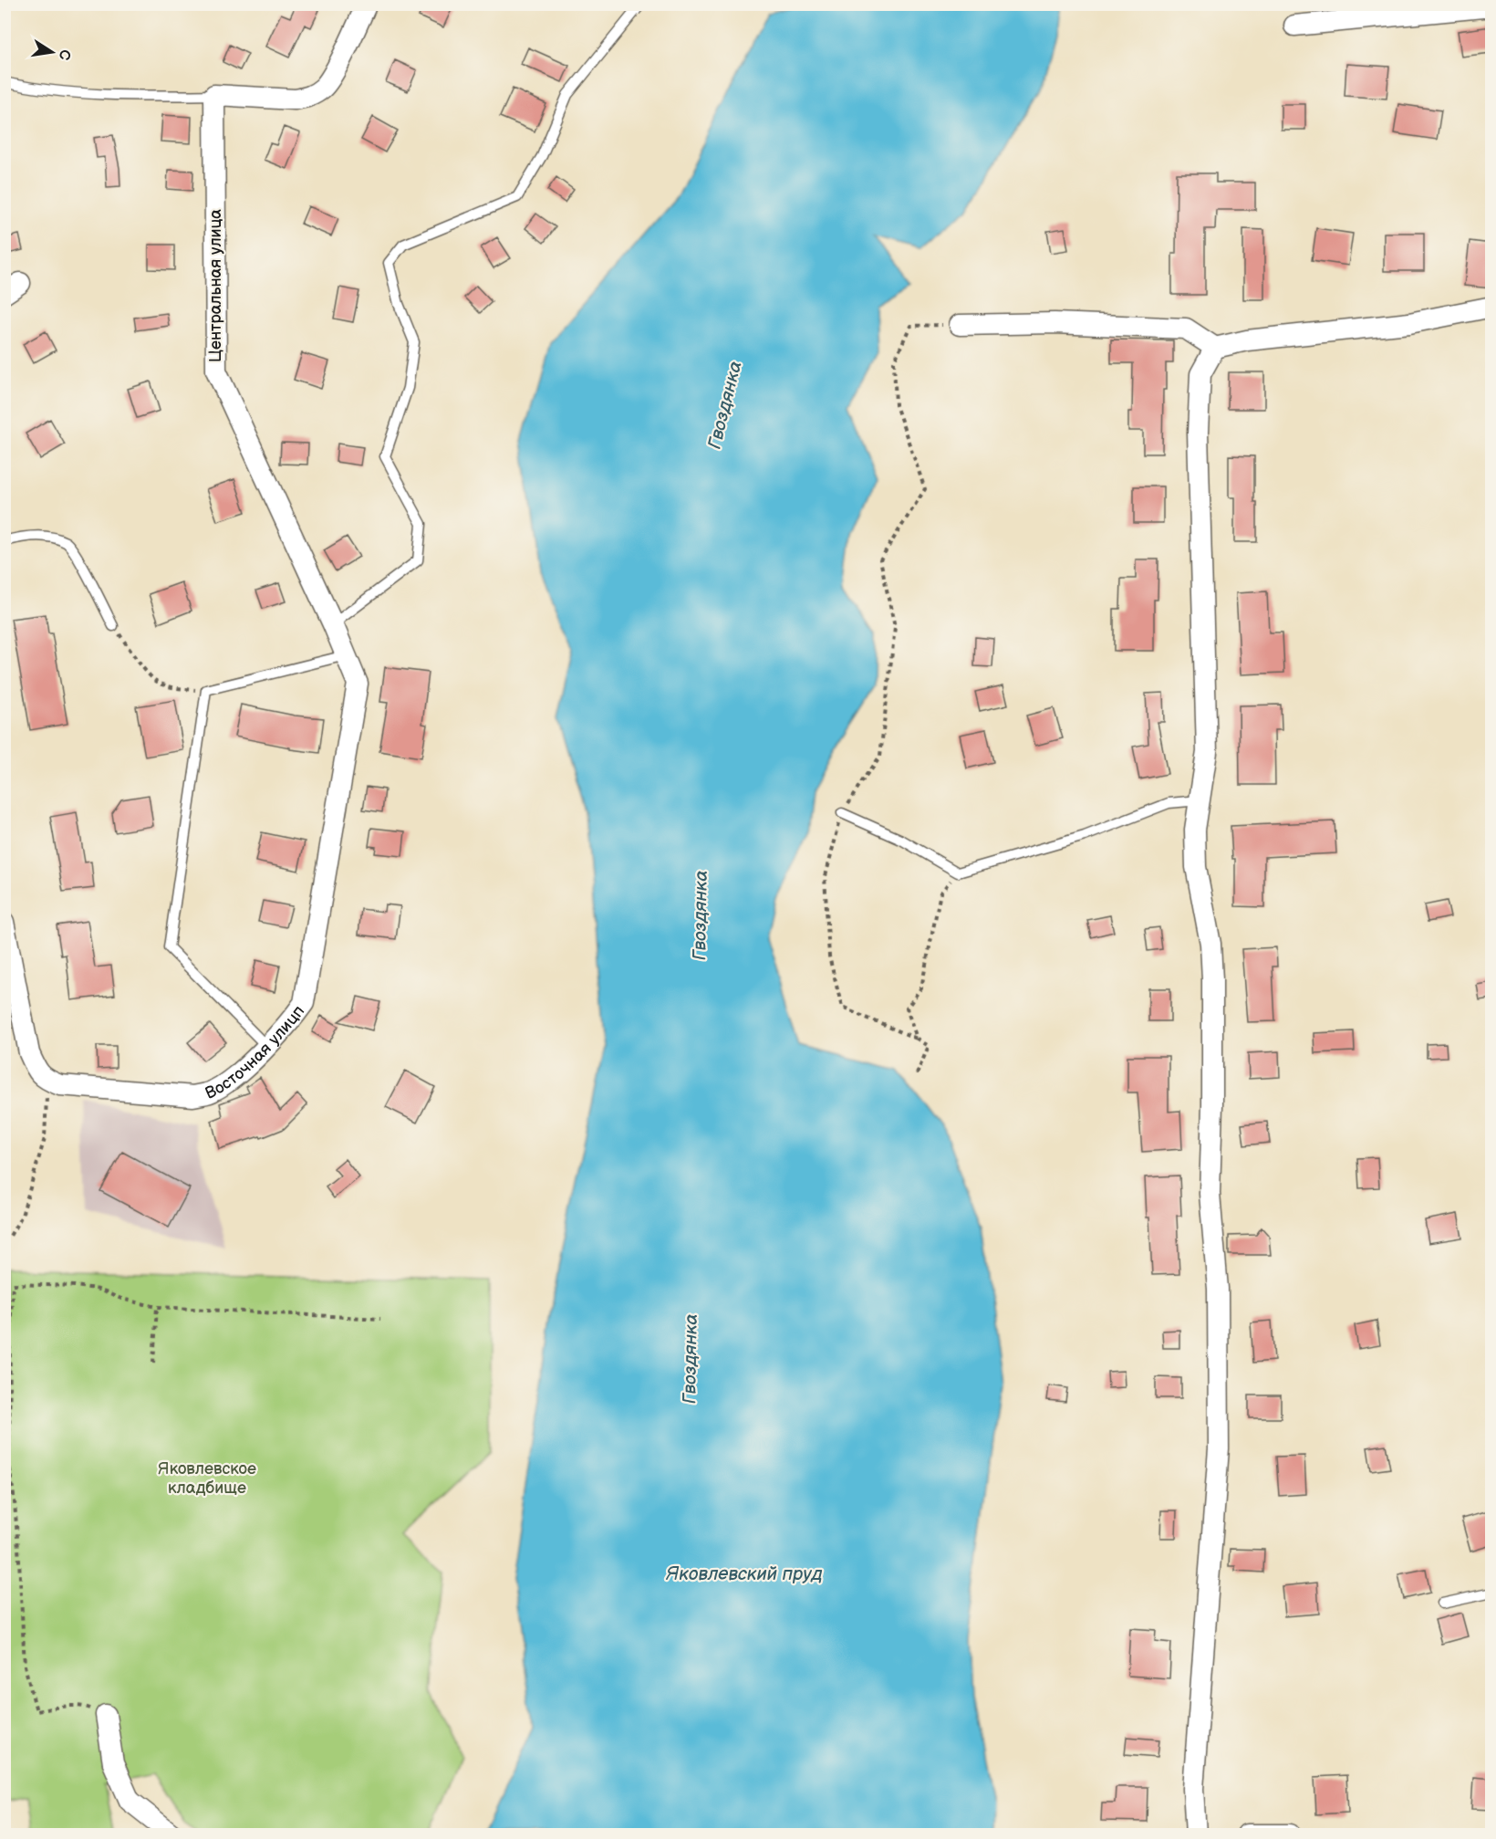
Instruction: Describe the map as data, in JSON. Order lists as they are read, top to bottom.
{
  "streets": {
    "street": ["Центральная улица", "Восточная улицп"]
  },
  "crossings": [
    ["Центральная улица", "Восточная улицп"]
  ],
  "water": ["Гвоздянка", "Яковлевский пруд"],
  "parks": ["Яковлевское кладбище"],
  "north": "right"
}
